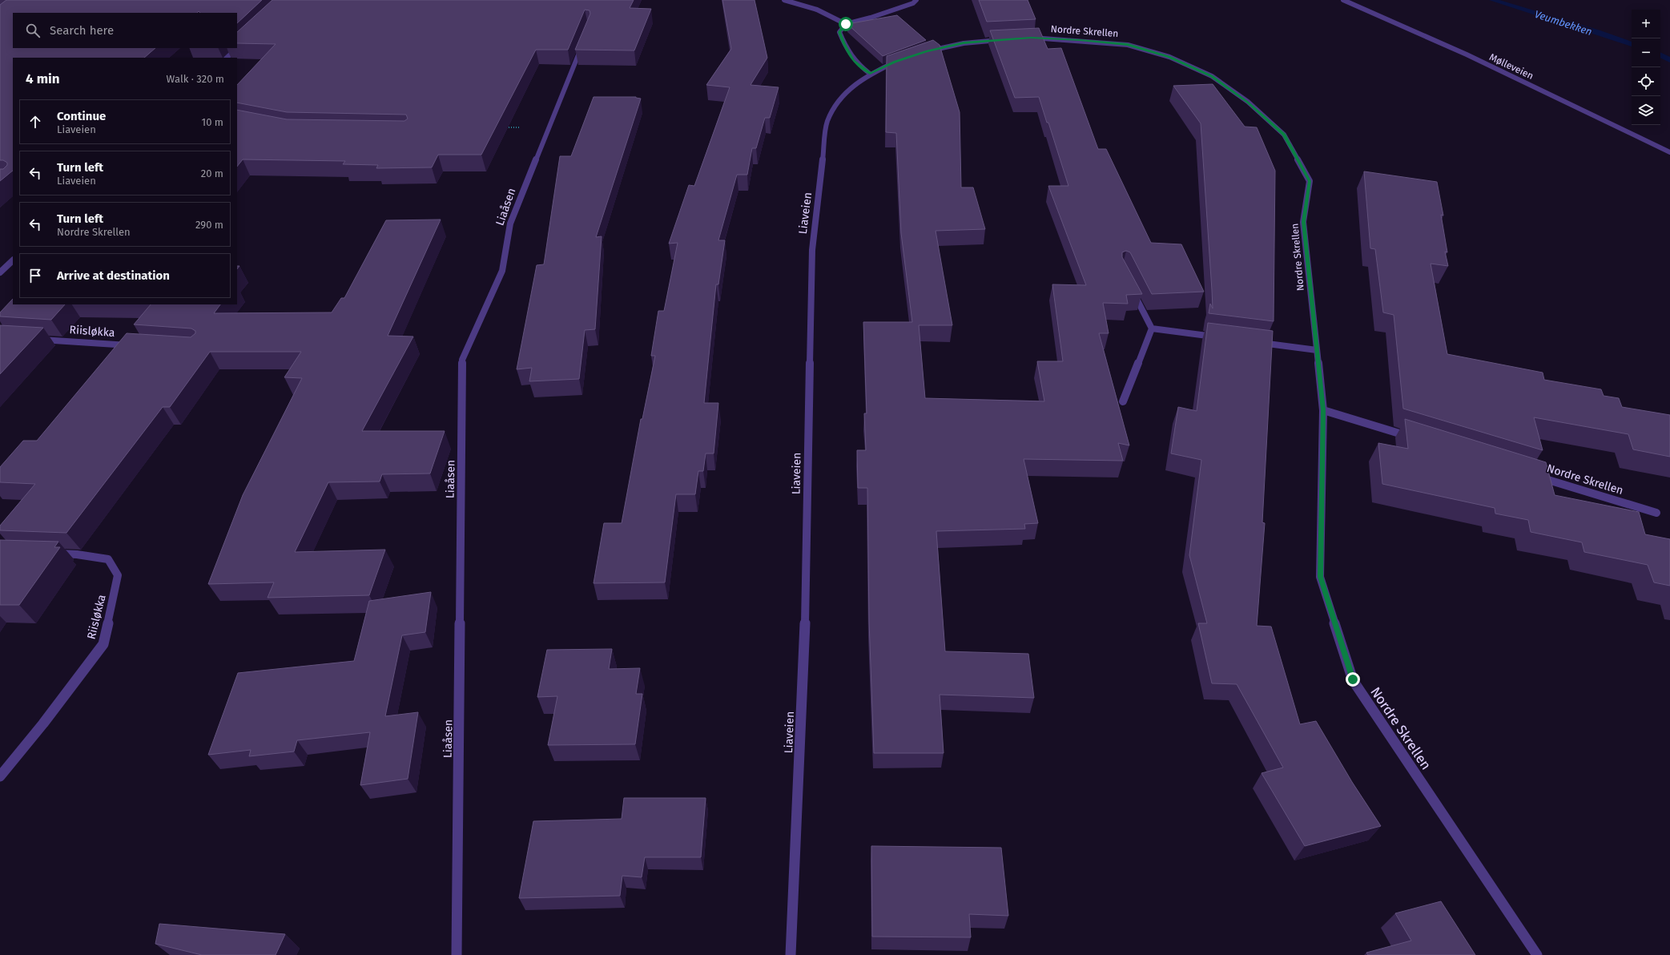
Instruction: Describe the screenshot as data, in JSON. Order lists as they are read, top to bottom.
{
  "streets": {
    "street": [
      "Nordre Skrellen",
      "Mølleveien",
      "Liaåsen",
      "Liaveien",
      "Riisløkka"
    ]
  },
  "water": ["Veumbekken"],
  "page": {
    "map_buttons": ["+", "−"],
    "search": "Search here",
    "heading": ["4 min", "Walk · 320 m"],
    "list": [
      ["Continue", "Liaveien", "10 m"],
      ["Turn left", "Liaveien", "20 m"],
      ["Turn left", "Nordre Skrellen", "290 m"],
      "Arrive at destination"
    ]
  }
}
